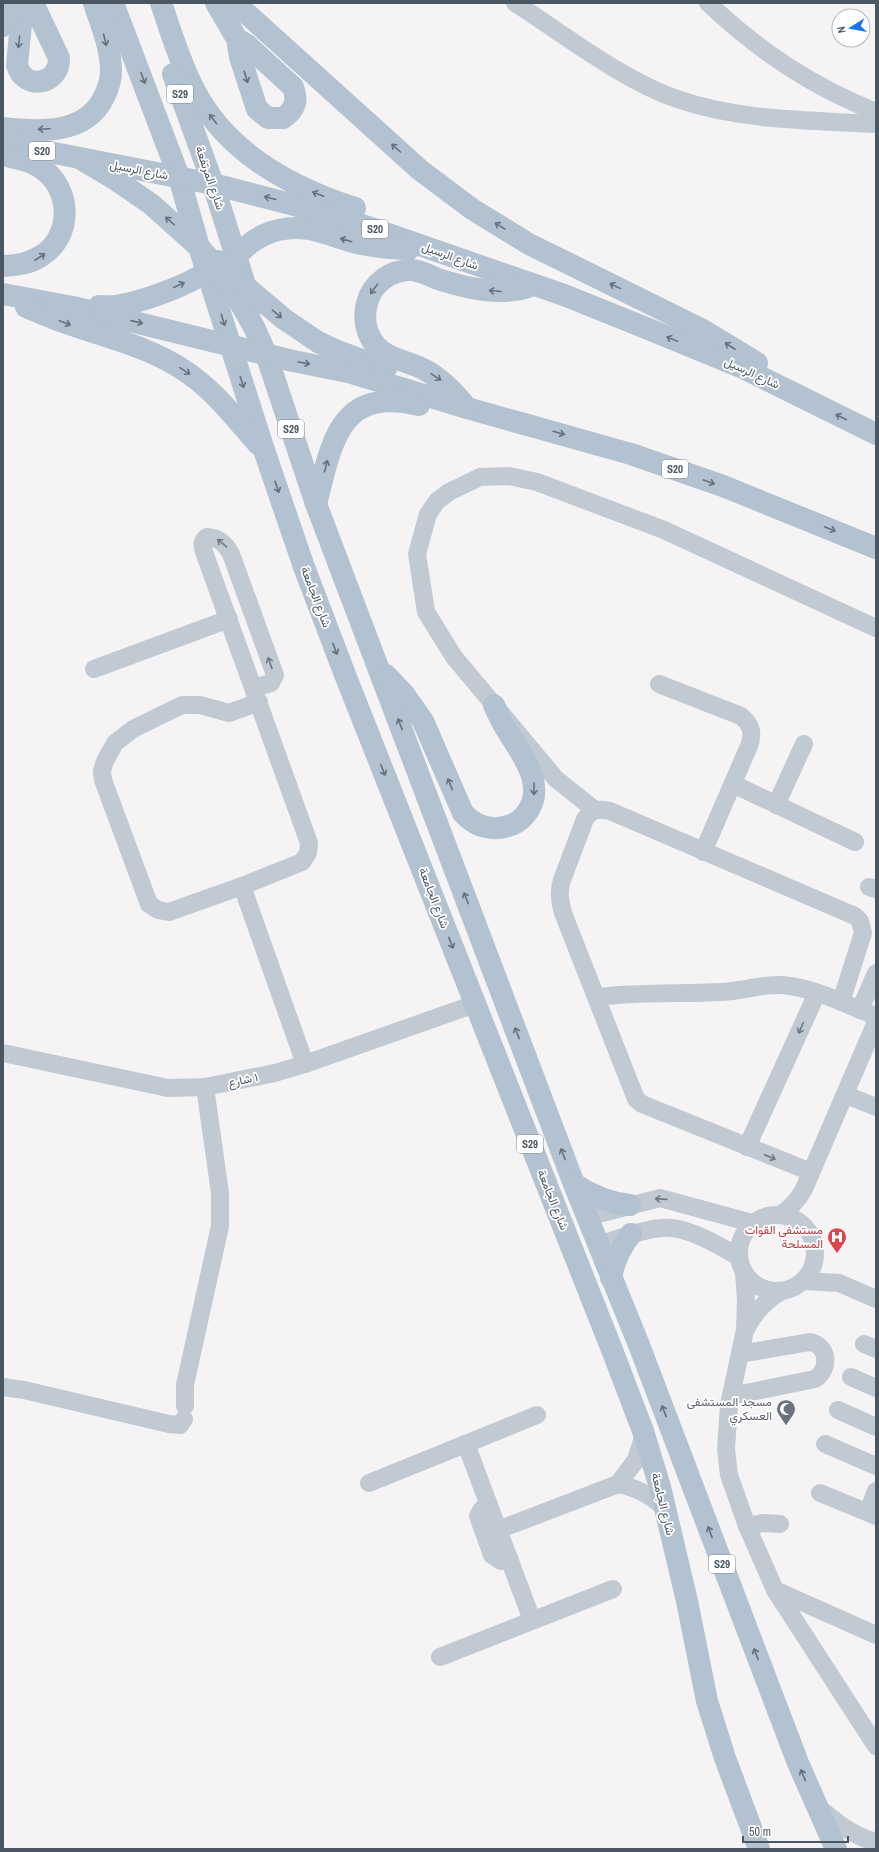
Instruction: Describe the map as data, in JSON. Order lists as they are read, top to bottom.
{
  "streets": {
    "main road": [
      "S29",
      "S20",
      "شارع الرسيل",
      "شارع المرتفعة",
      "شارع الجامعة"
    ],
    "street": ["١ شارع"]
  },
  "crossings": [
    ["S29", "S20"],
    ["S29", "شارع الرسيل"],
    ["S29", "شارع المرتفعة"],
    ["S29", "شارع الجامعة"],
    ["S20", "شارع المرتفعة"],
    ["شارع الرسيل", "شارع المرتفعة"],
    ["شارع الجامعة", "١ شارع"]
  ],
  "places": {
    "hospital": ["مستشفى القوات المسلحة"],
    "mosque": ["مسجد المستشفى العسكري"]
  },
  "scale_bar": "50 m",
  "north": "left"
}
